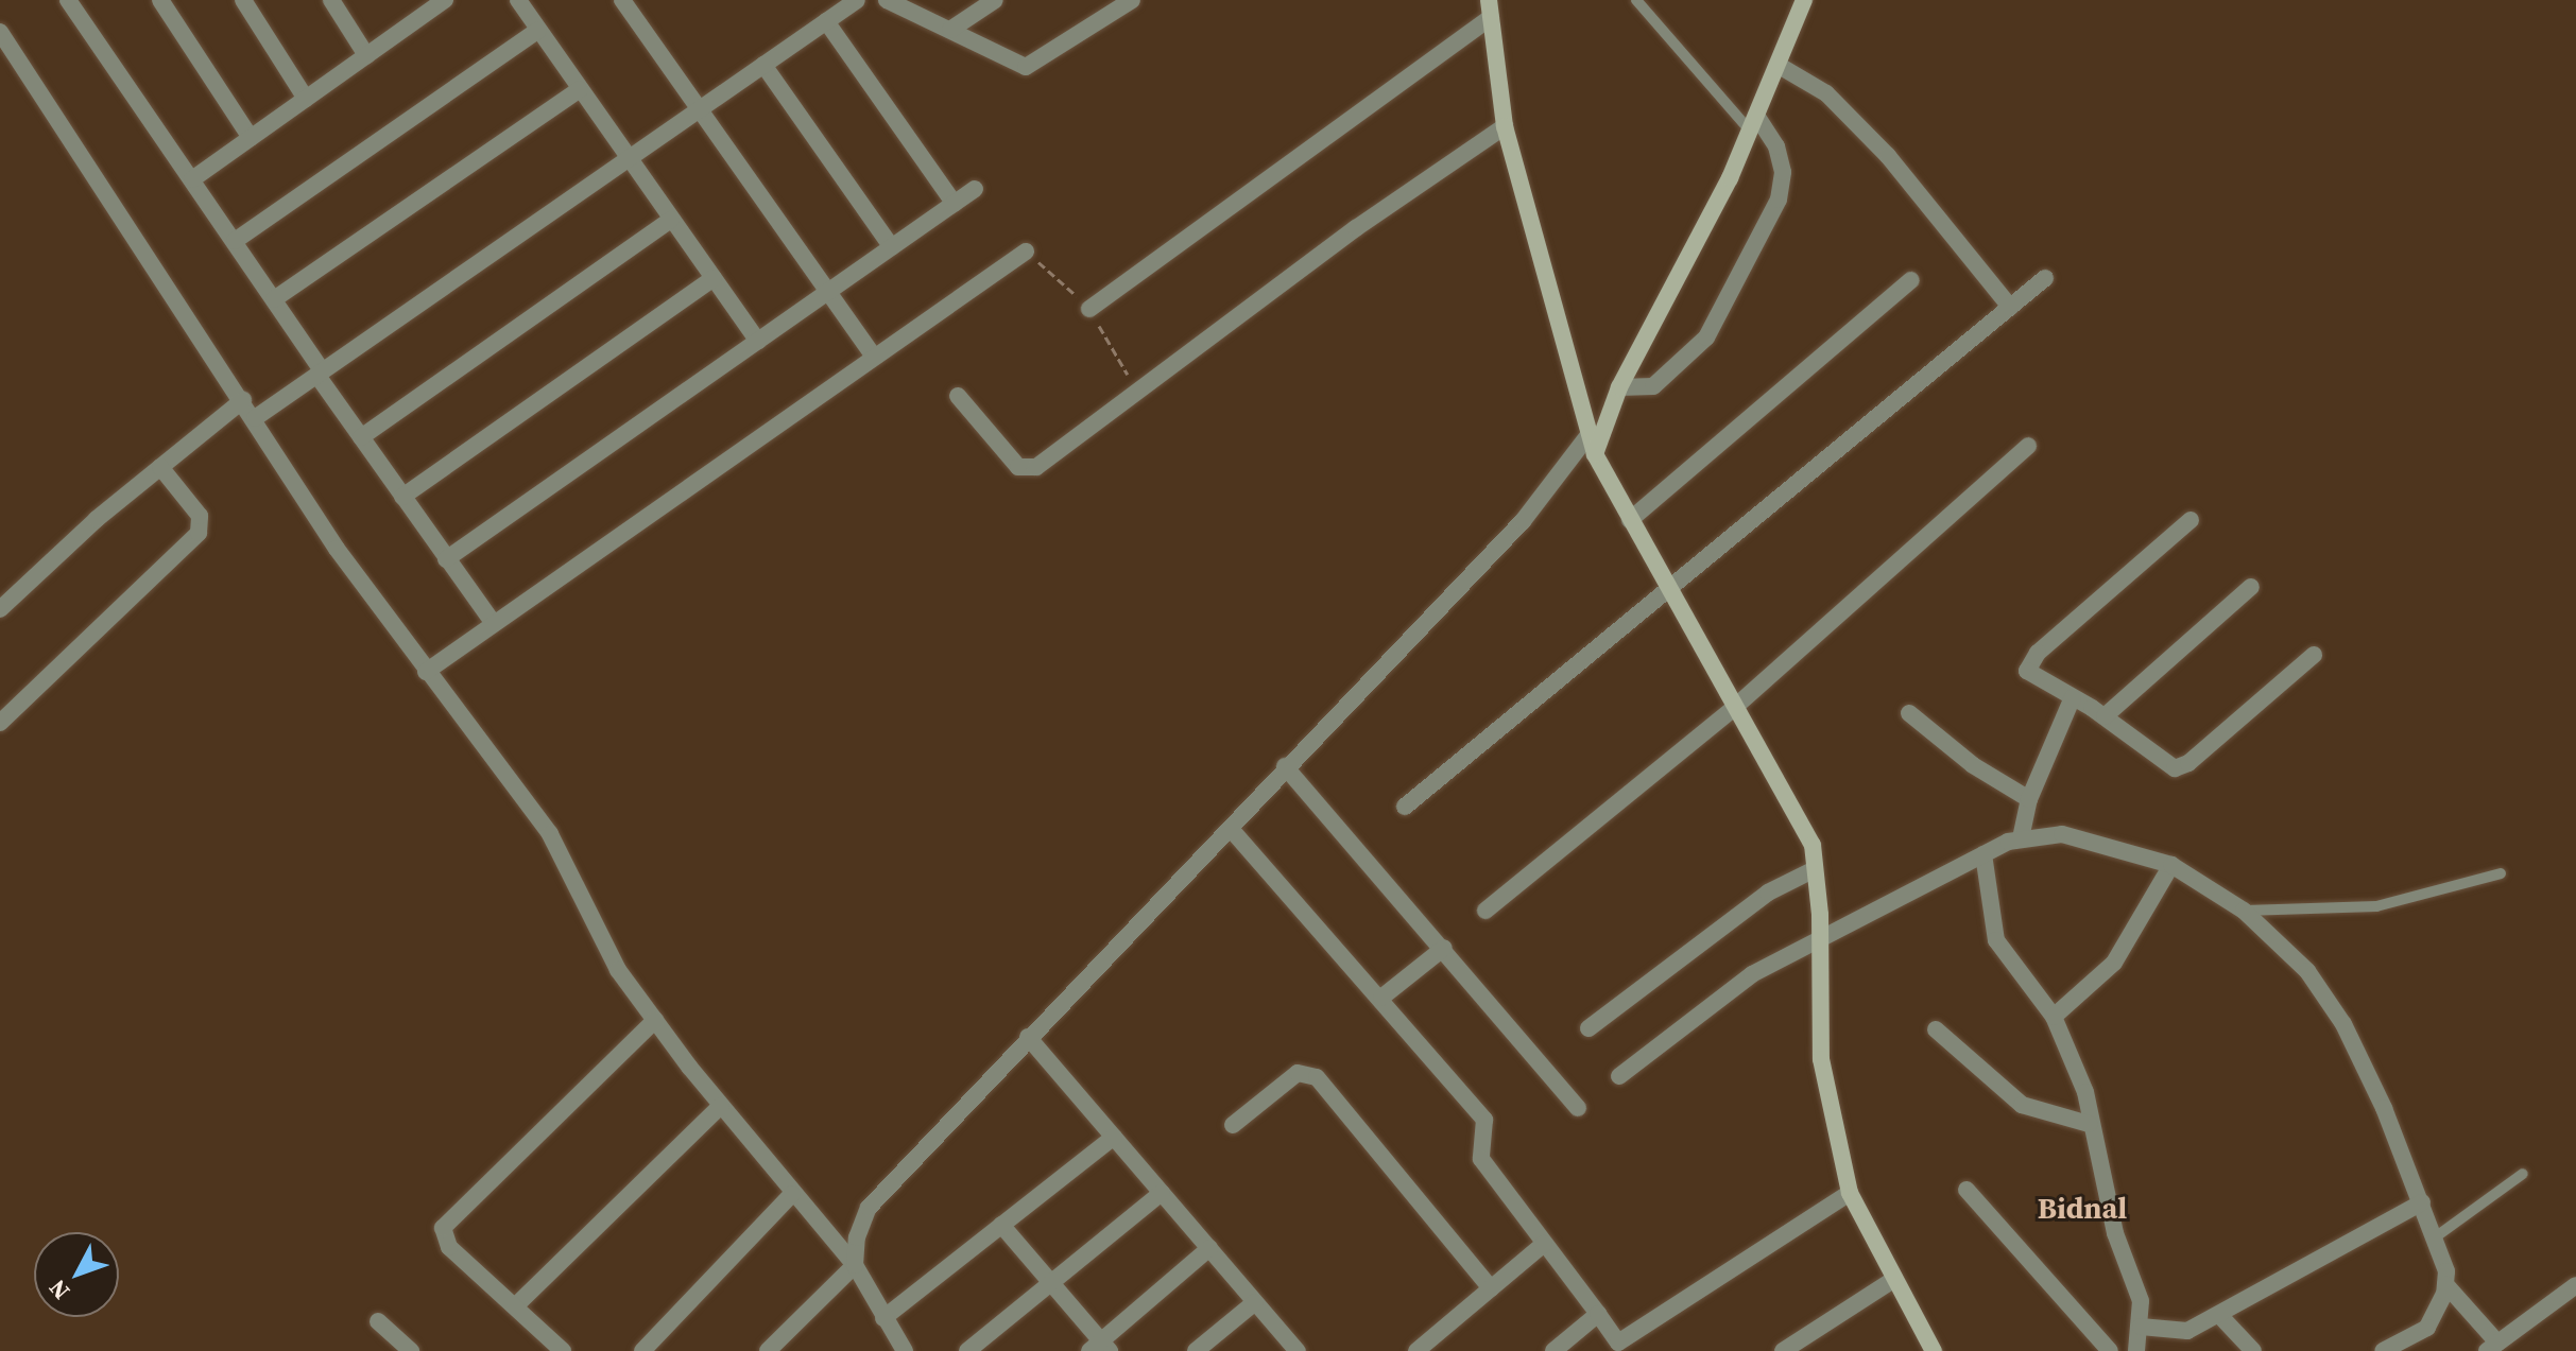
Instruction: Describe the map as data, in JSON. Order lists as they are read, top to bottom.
{
  "districts": ["Bidnal"],
  "north": "bottom left"
}
